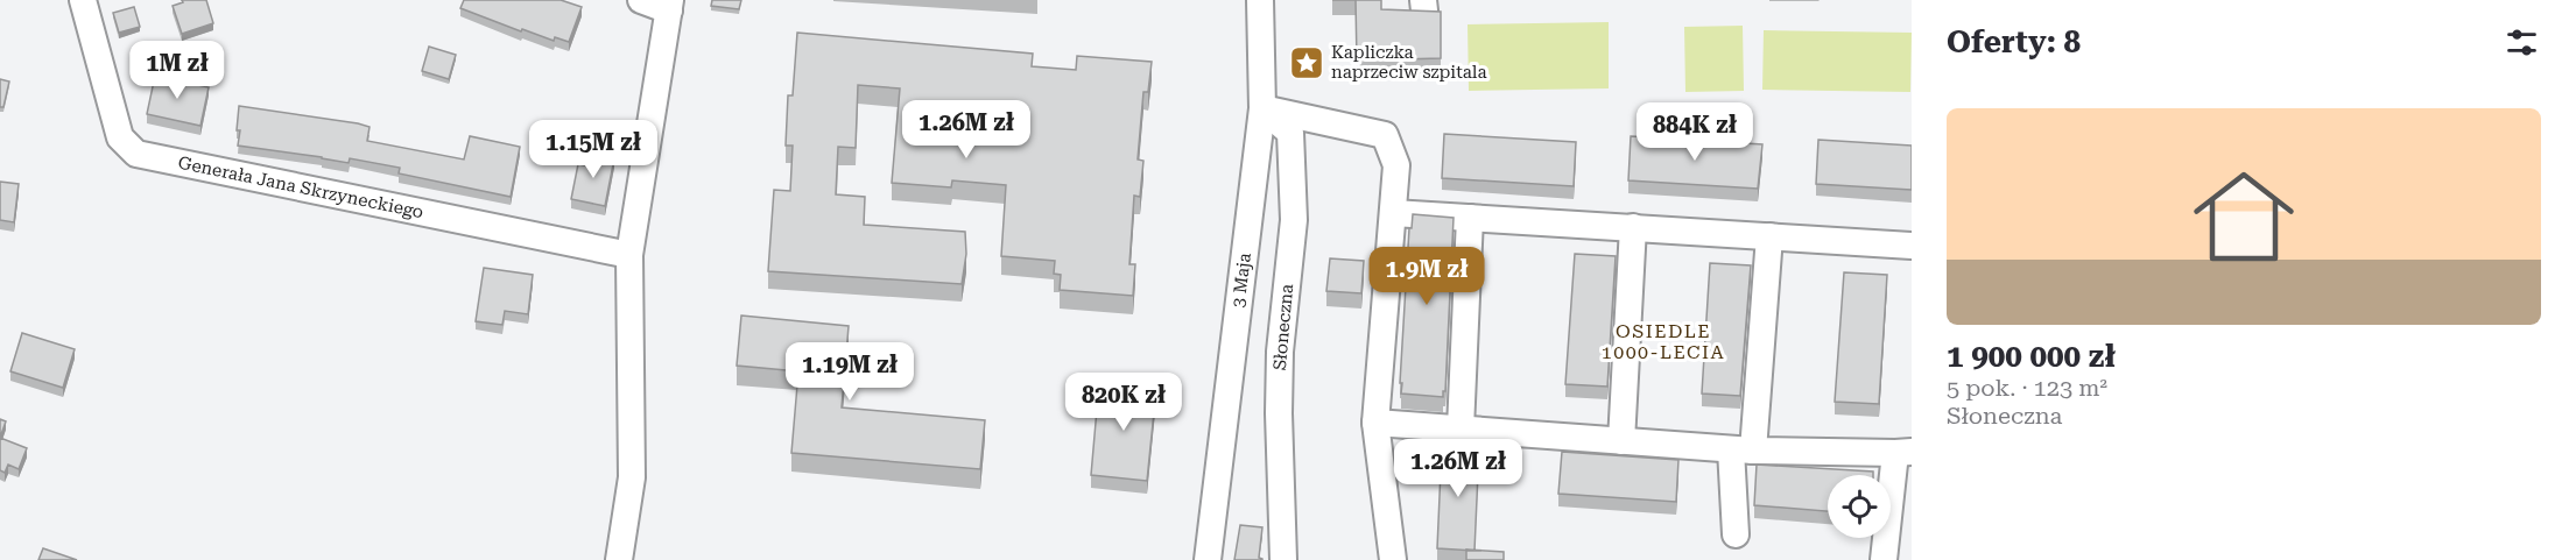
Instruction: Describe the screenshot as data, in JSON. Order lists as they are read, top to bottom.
{
  "streets": {
    "street": ["Generała Jana Skrzyneckiego", "3 Maja", "Słoneczna"]
  },
  "crossings": [
    ["3 Maja", "Słoneczna"]
  ],
  "districts": ["OSIEDLE 1000-LECIA"],
  "places": {
    "place": ["Kapliczka naprzeciw szpitala"]
  },
  "page": {
    "heading": "Oferty: 8",
    "price": [
      "1M zł",
      "1.26M zł",
      "884K zł",
      "1.15M zł",
      "1.9M zł",
      "1.19M zł",
      "820K zł",
      "1.26M zł"
    ],
    "list": [
      {
        "name": "1 900 000 zł",
        "note": "5 pok. · 123 m² · Słoneczna"
      }
    ]
  }
}
